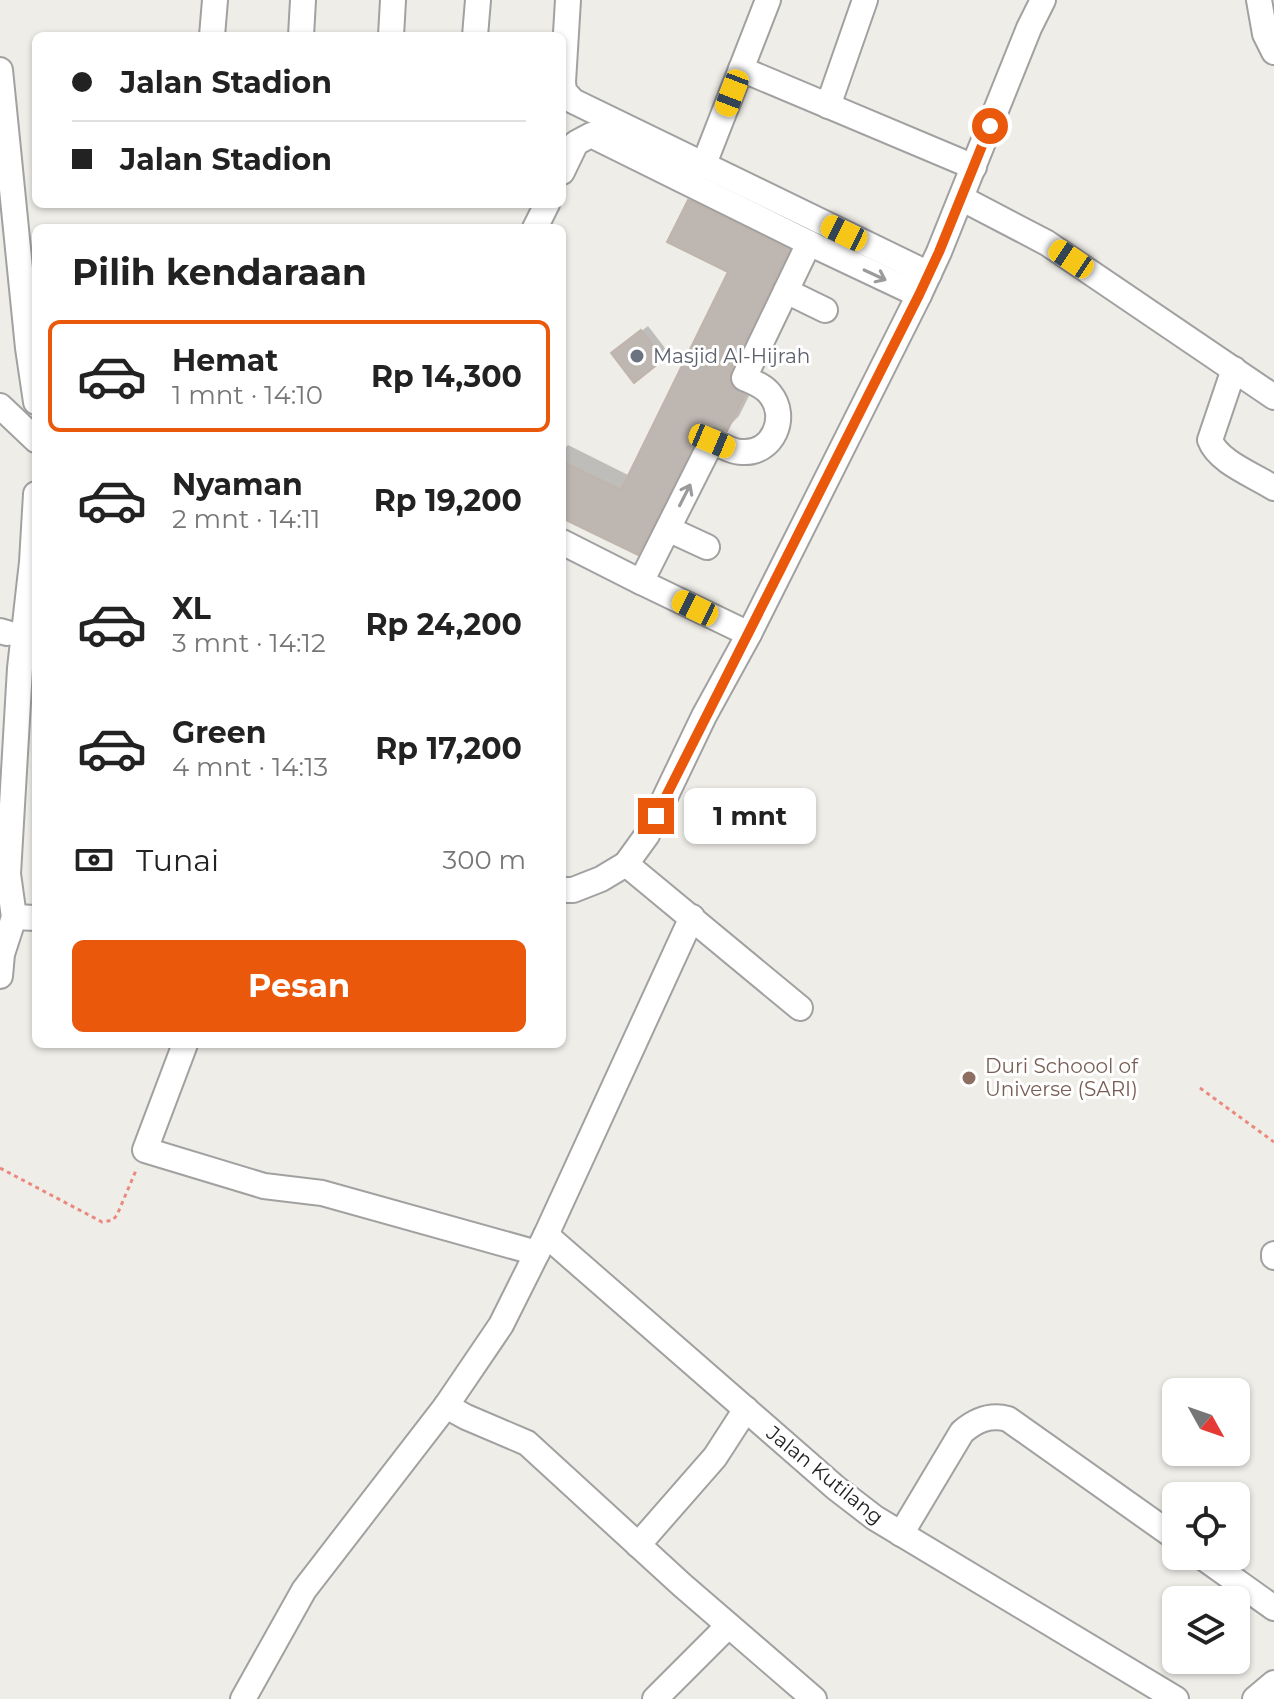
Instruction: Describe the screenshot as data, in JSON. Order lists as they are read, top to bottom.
{
  "streets": {
    "street": ["Jalan Kutilang"]
  },
  "places": ["Masjid Al-Hijrah", "Duri Schoool of Universe (SARI)"],
  "north": "bottom right",
  "page": {
    "banner": ["Jalan Stadion", "Jalan Stadion"],
    "heading": "Pilih kendaraan",
    "list": [
      {
        "name": "Hemat",
        "note": "1 mnt · 14:10",
        "value": "Rp 14,300"
      },
      {
        "name": "Nyaman",
        "note": "2 mnt · 14:11",
        "value": "Rp 19,200"
      },
      {
        "name": "XL",
        "note": "3 mnt · 14:12",
        "value": "Rp 24,200"
      },
      {
        "name": "Green",
        "note": "4 mnt · 14:13",
        "value": "Rp 17,200"
      }
    ],
    "bubble": "1 mnt",
    "pay": ["Tunai", "300 m"],
    "buttons": "Pesan"
  }
}
